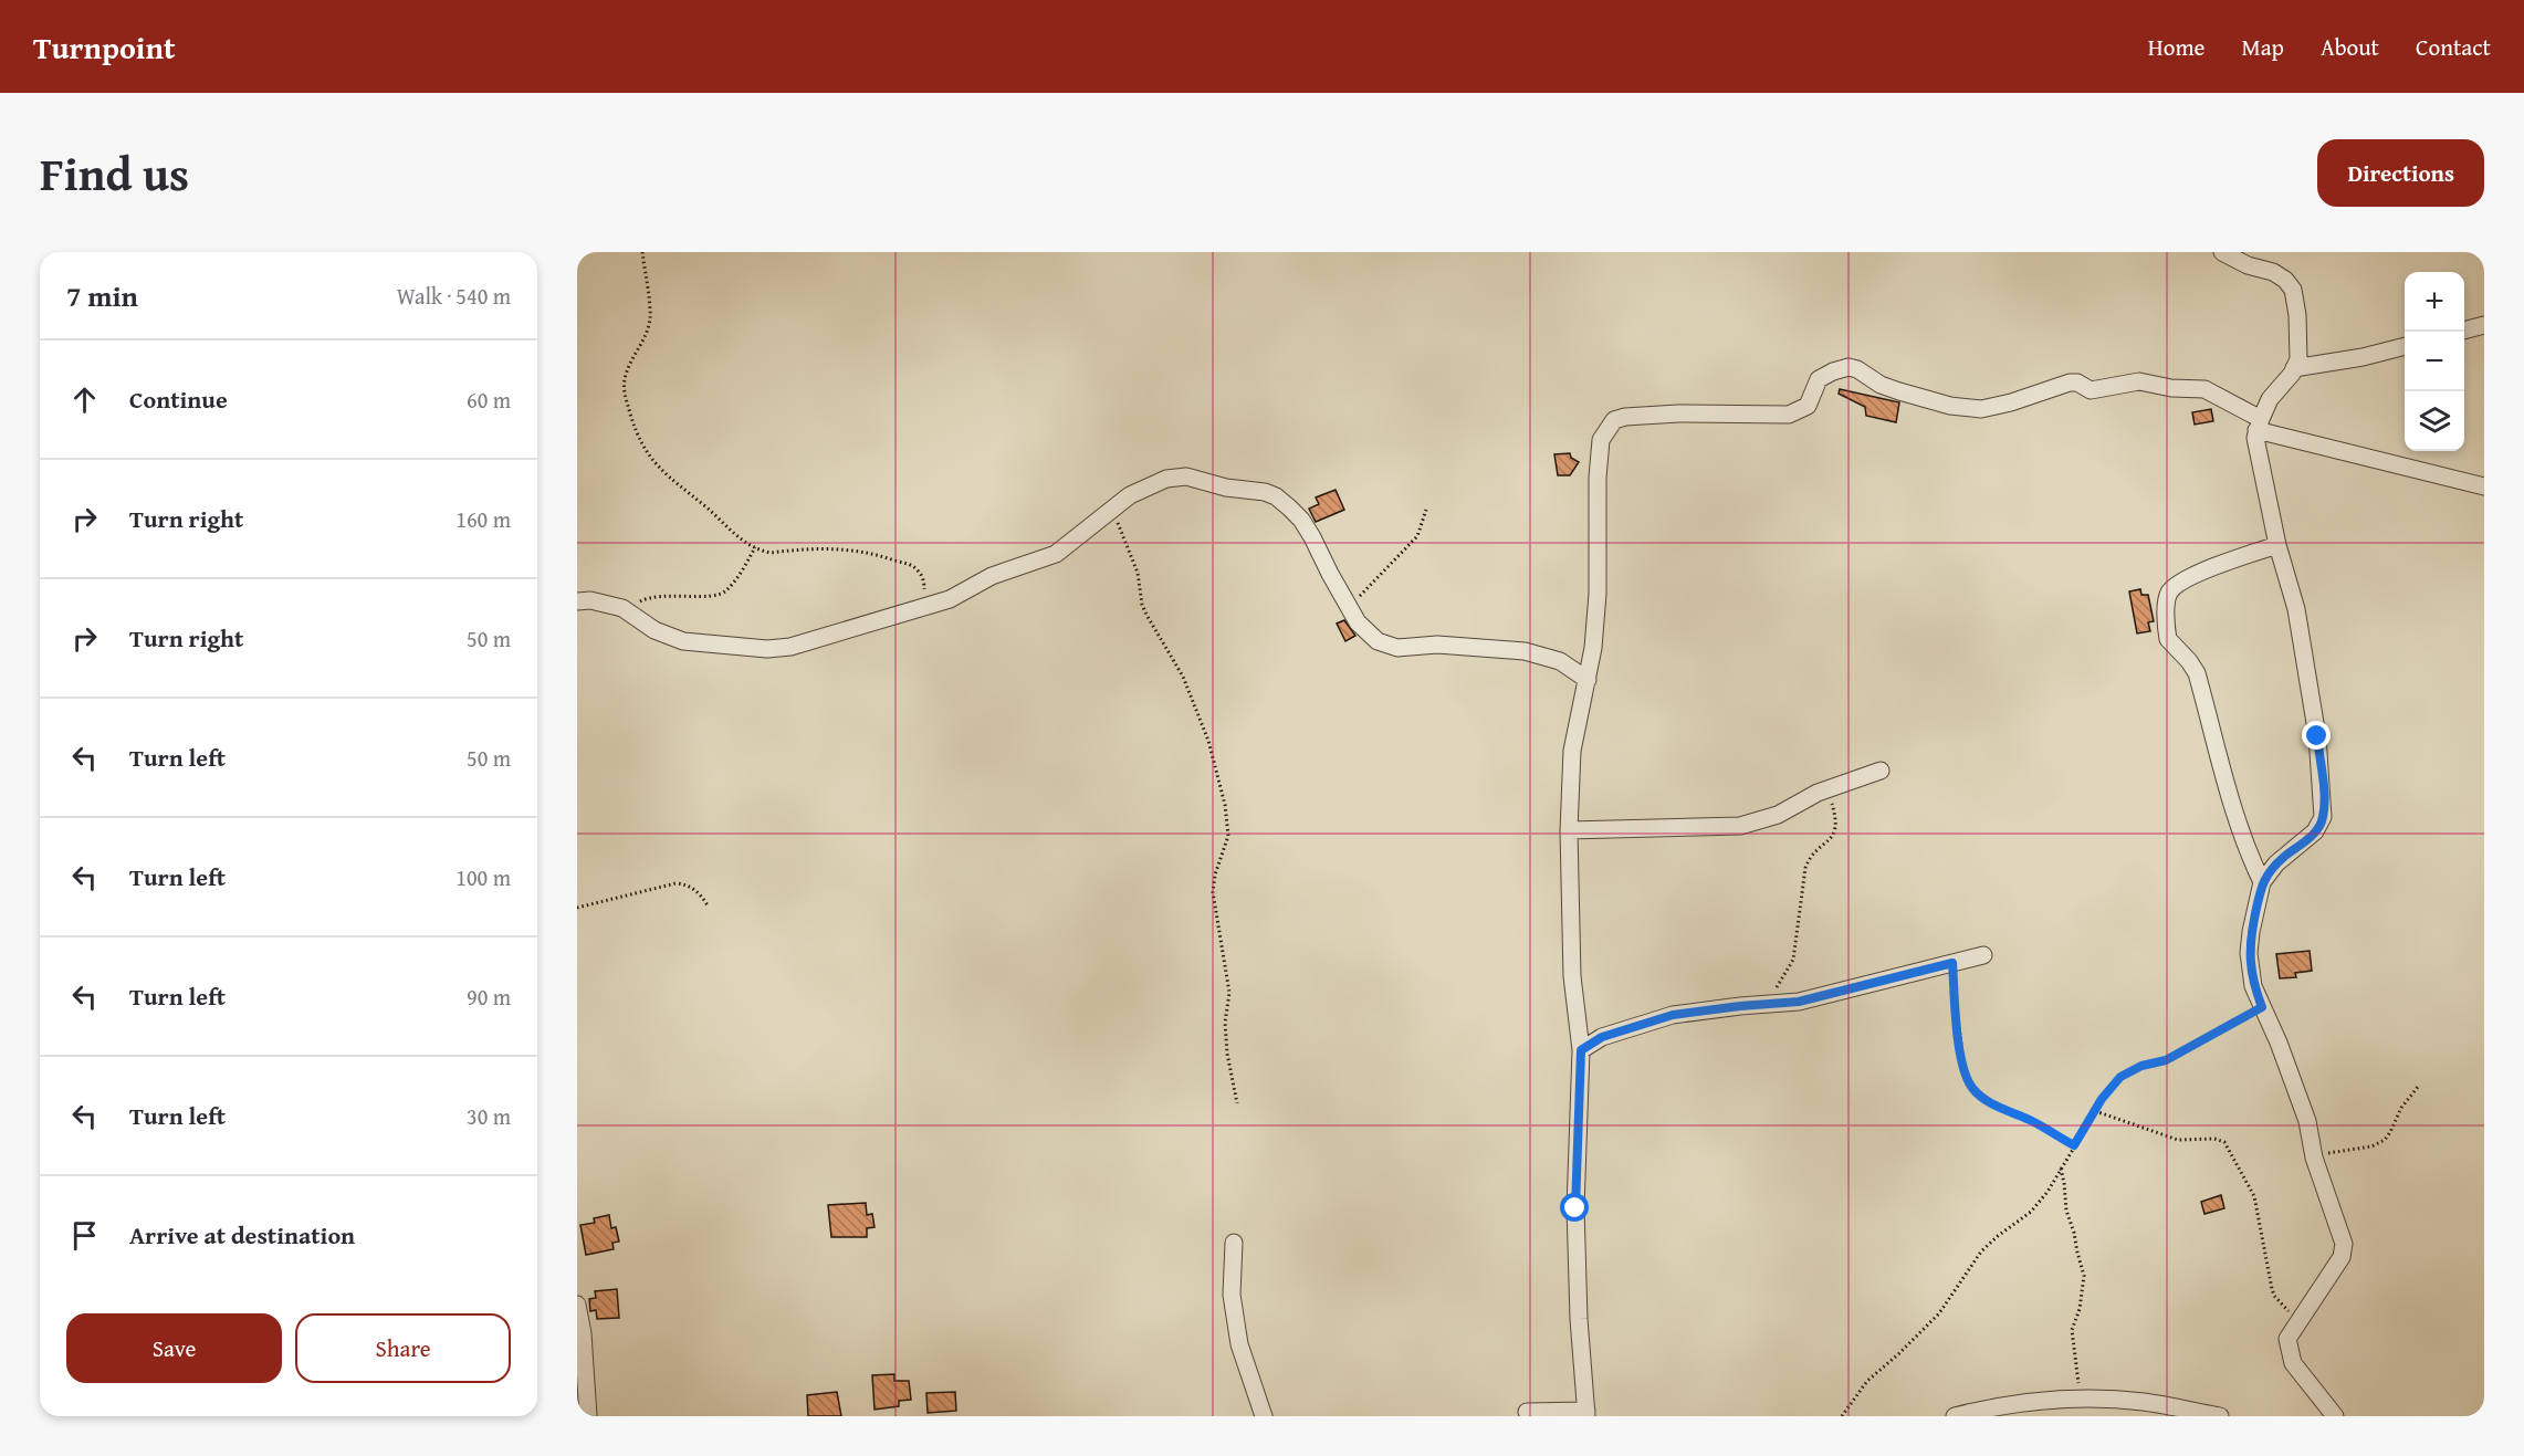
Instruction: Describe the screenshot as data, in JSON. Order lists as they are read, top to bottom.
{
  "page": {
    "header": "Turnpoint",
    "nav": [
      "Home",
      "Map",
      "About",
      "Contact"
    ],
    "title": "Find us",
    "buttons": [
      "Directions",
      ["Save", "Share"]
    ],
    "heading": ["7 min", "Walk · 540 m"],
    "map_buttons": ["+", "−"],
    "list": [
      ["Continue", "60 m"],
      ["Turn right", "160 m"],
      ["Turn right", "50 m"],
      ["Turn left", "50 m"],
      ["Turn left", "100 m"],
      ["Turn left", "90 m"],
      ["Turn left", "30 m"],
      "Arrive at destination"
    ]
  }
}
